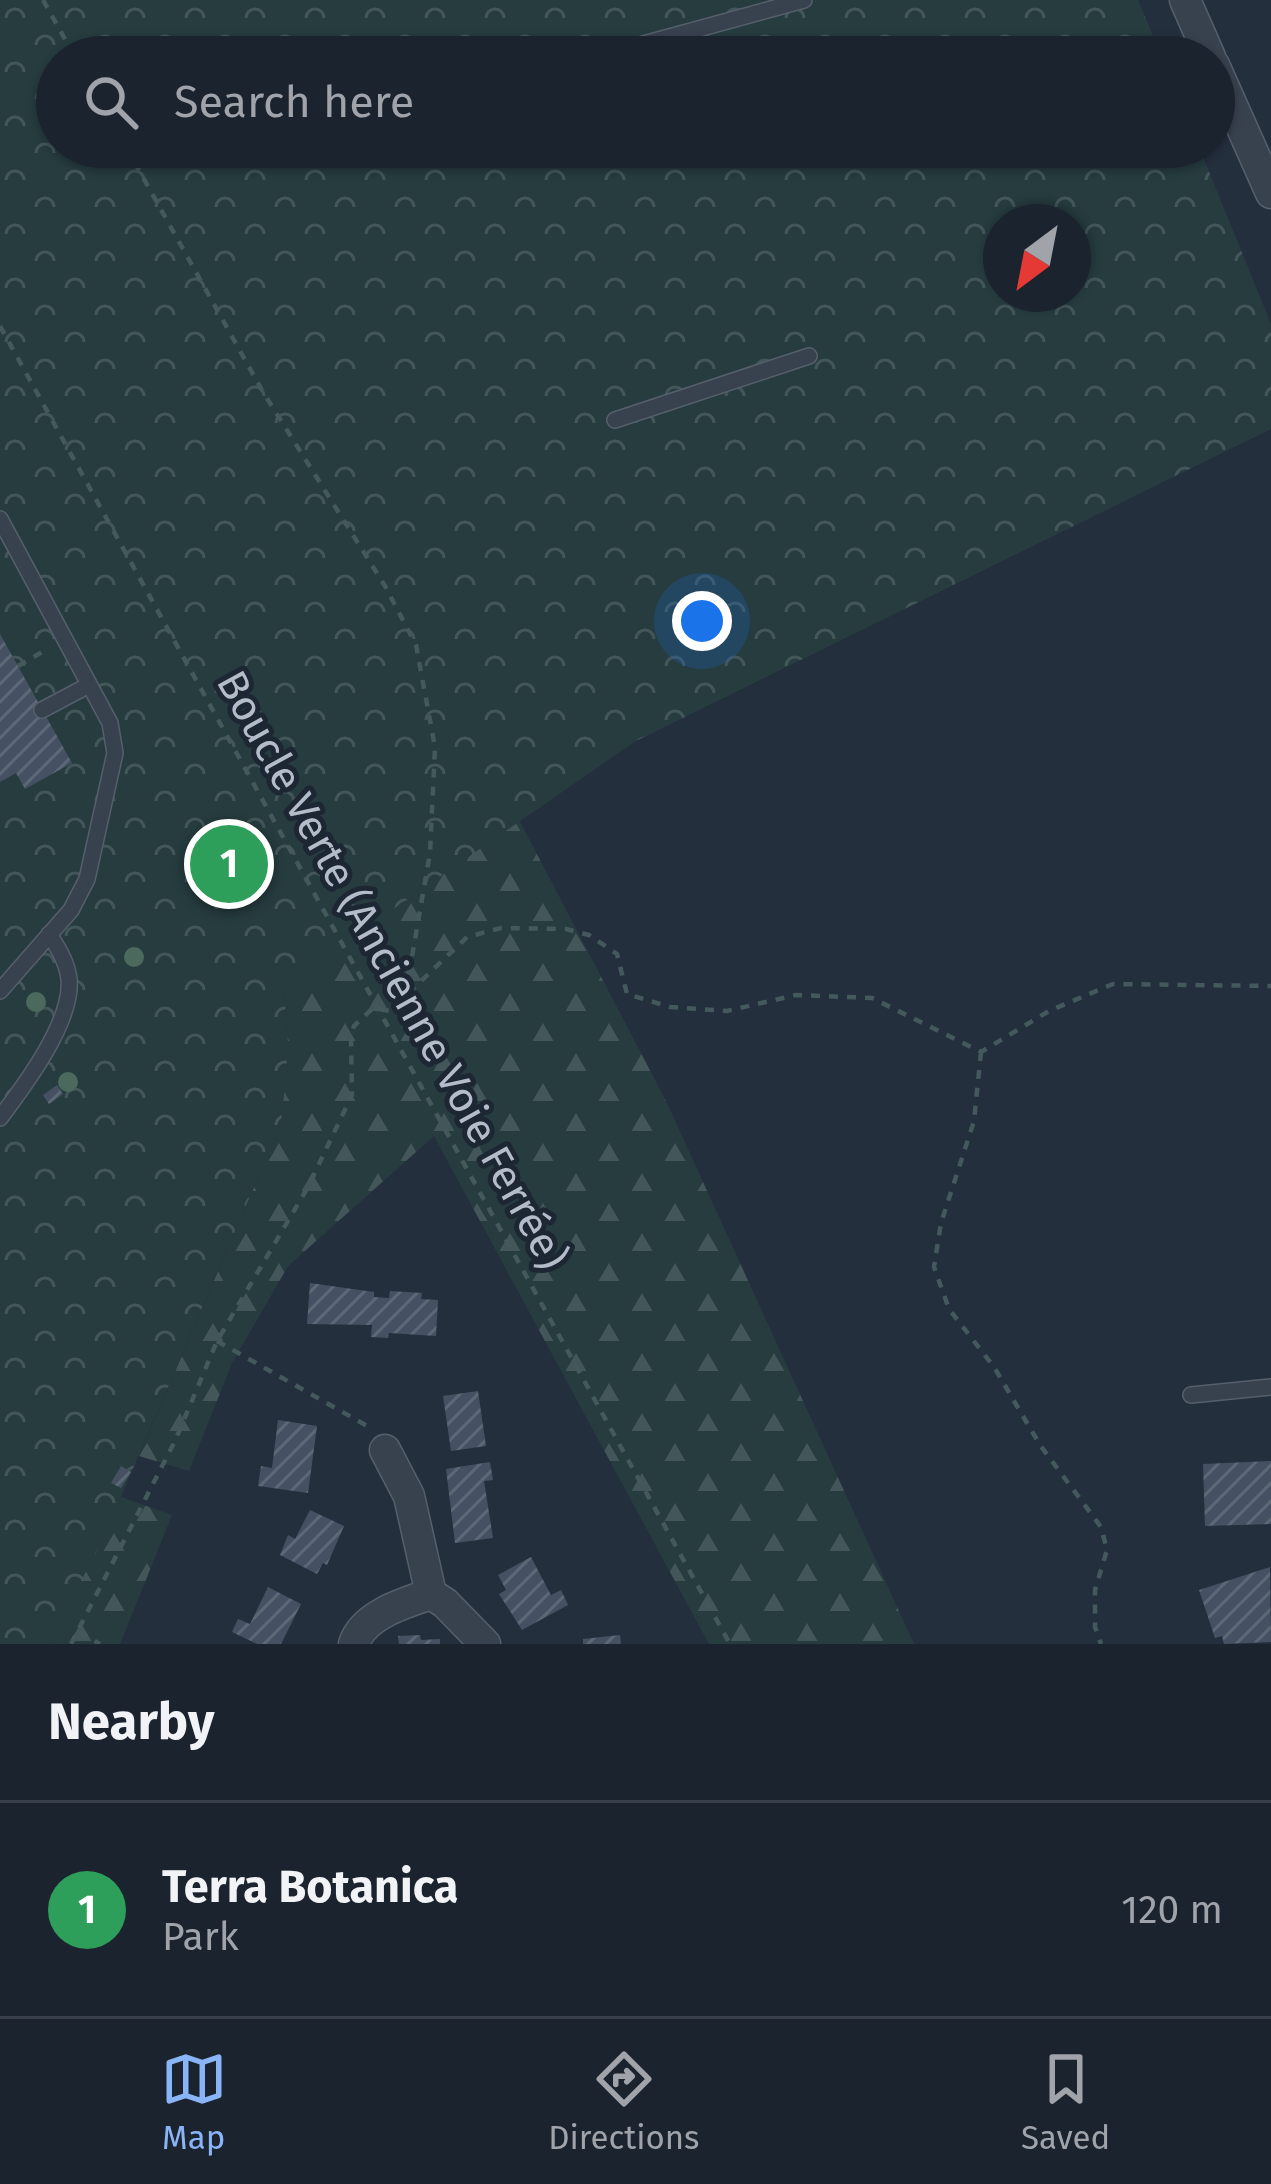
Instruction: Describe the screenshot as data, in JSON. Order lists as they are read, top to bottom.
{
  "streets": {
    "path": ["Boucle Verte (Ancienne Voie Ferrée)"]
  },
  "north": "bottom left",
  "page": {
    "search": "Search here",
    "pins": "1",
    "heading": "Nearby",
    "list": [
      {
        "mark": "1",
        "name": "Terra Botanica",
        "note": "Park",
        "value": "120 m"
      }
    ],
    "nav": ["Map", "Directions", "Saved"]
  }
}
